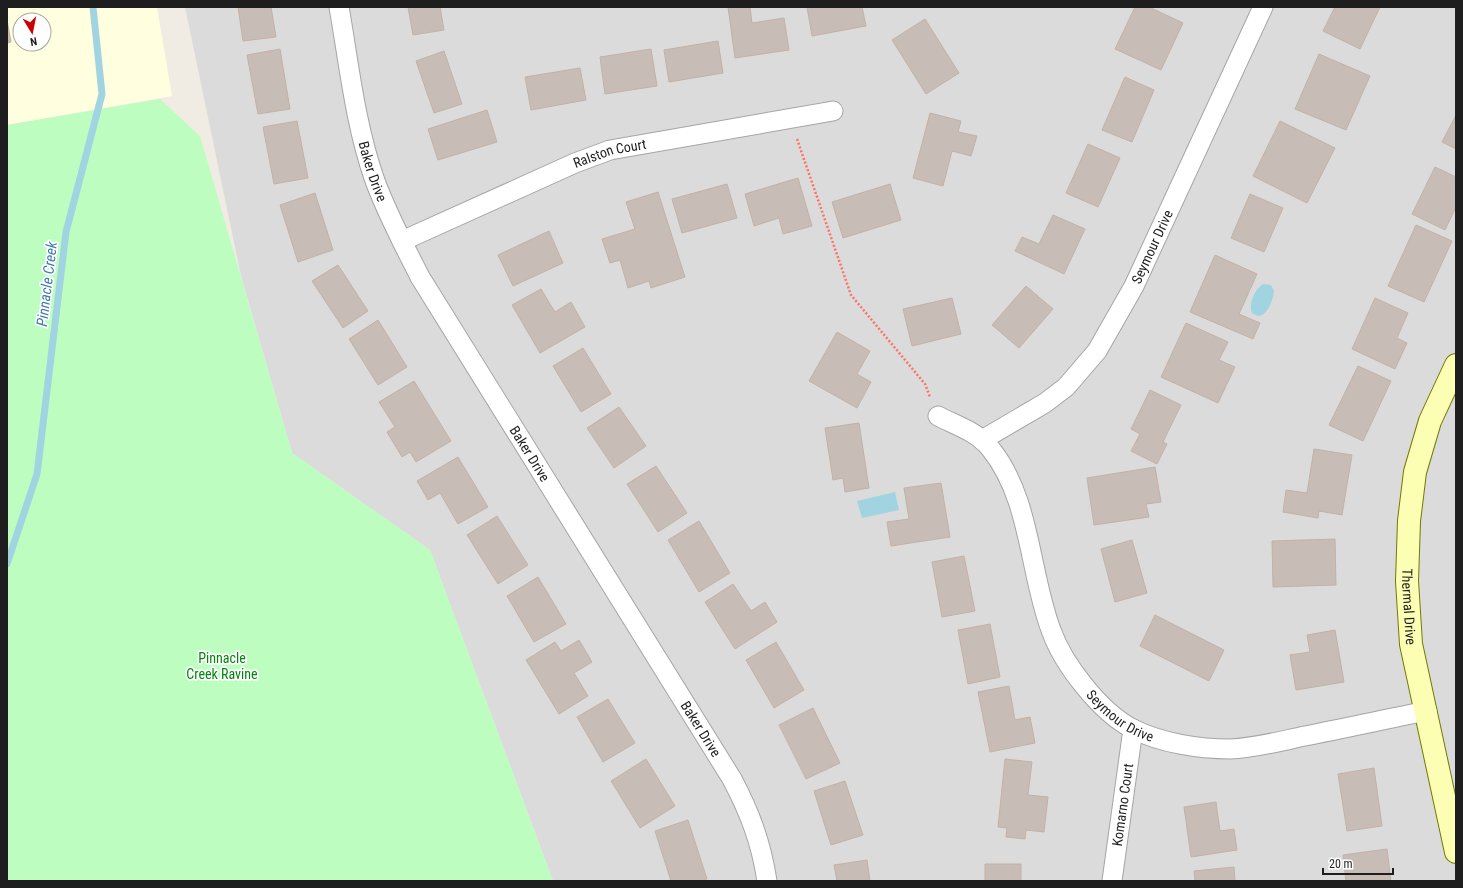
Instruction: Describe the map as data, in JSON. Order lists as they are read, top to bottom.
{
  "streets": {
    "street": [
      "Ralston Court",
      "Baker Drive",
      "Seymour Drive",
      "Thermal Drive",
      "Komarno Court"
    ]
  },
  "crossings": [
    ["Ralston Court", "Baker Drive"],
    ["Seymour Drive", "Thermal Drive"],
    ["Seymour Drive", "Komarno Court"]
  ],
  "water": ["Pinnacle Creek"],
  "parks": ["Pinnacle Creek Ravine"],
  "scale_bar": "20 m",
  "north": "bottom"
}
